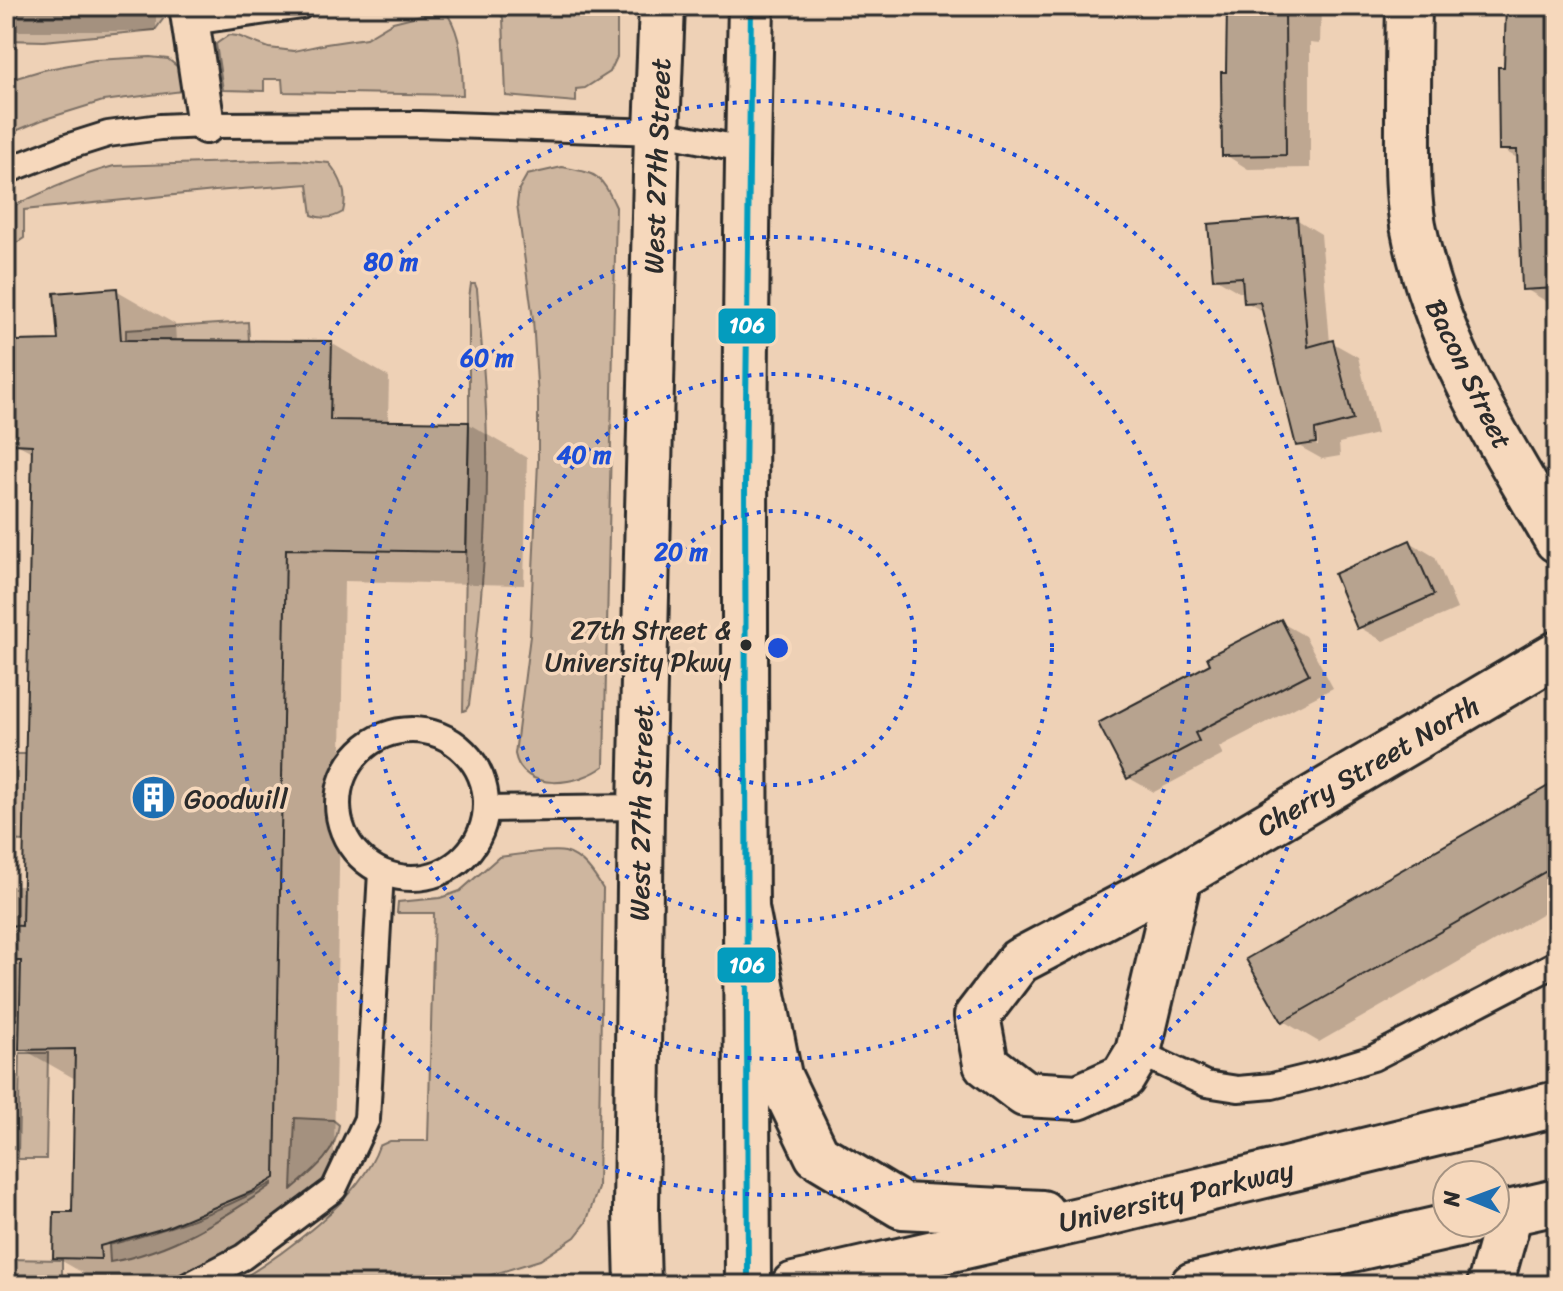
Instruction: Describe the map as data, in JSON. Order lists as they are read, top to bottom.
{
  "streets": {
    "street": [
      "West 27th Street",
      "Bacon Street",
      "Cherry Street North",
      "University Parkway"
    ]
  },
  "places": {
    "other": ["27th Street & University Pkwy"],
    "building": ["Goodwill"]
  },
  "lines": ["transit line 106"],
  "north": "left",
  "rings": [
    "80 m",
    "60 m",
    "40 m",
    "20 m"
  ]
}
